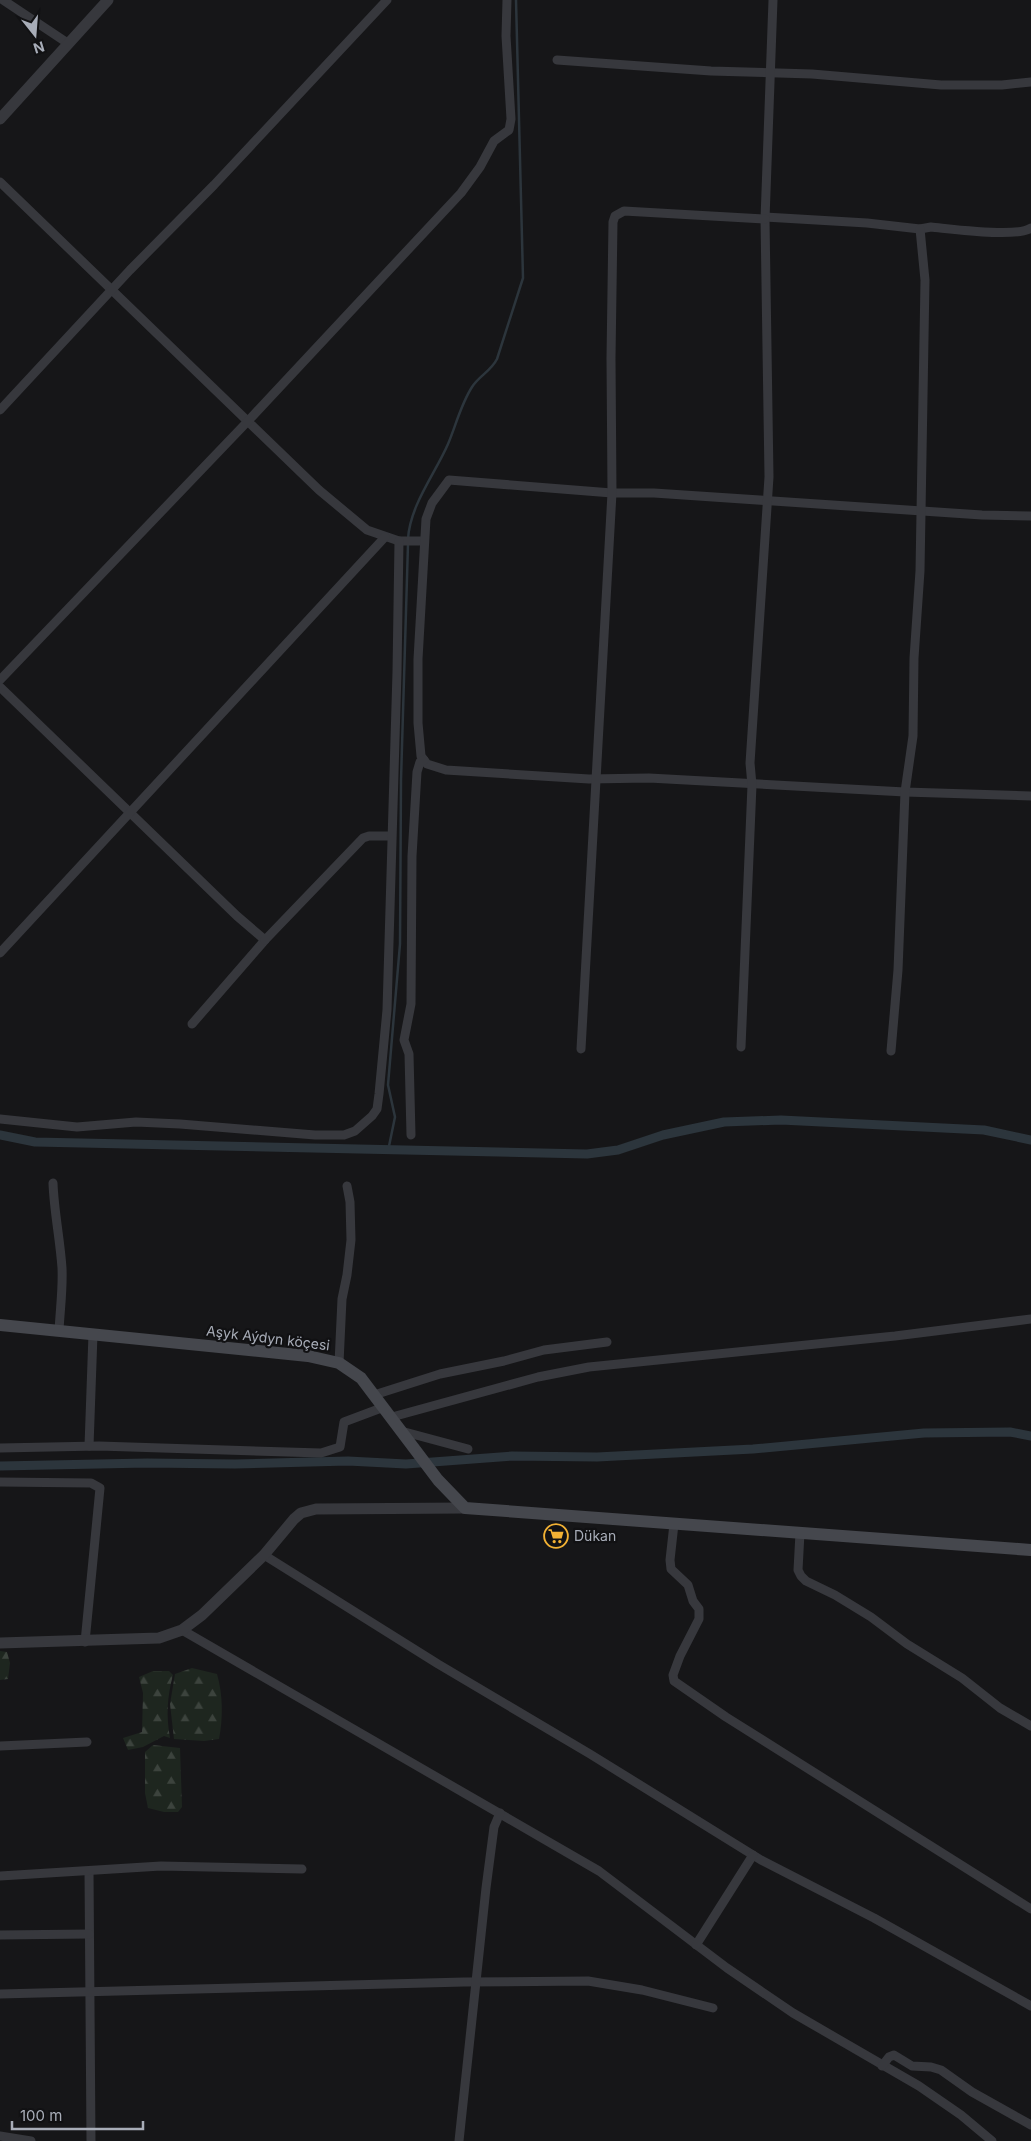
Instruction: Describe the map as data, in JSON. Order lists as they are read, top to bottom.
{
  "streets": {
    "main road": ["Aşyk Aýdyn köçesi"]
  },
  "places": {
    "supermarket": ["Dükan"]
  },
  "scale_bar": "100 m",
  "north": "bottom"
}
